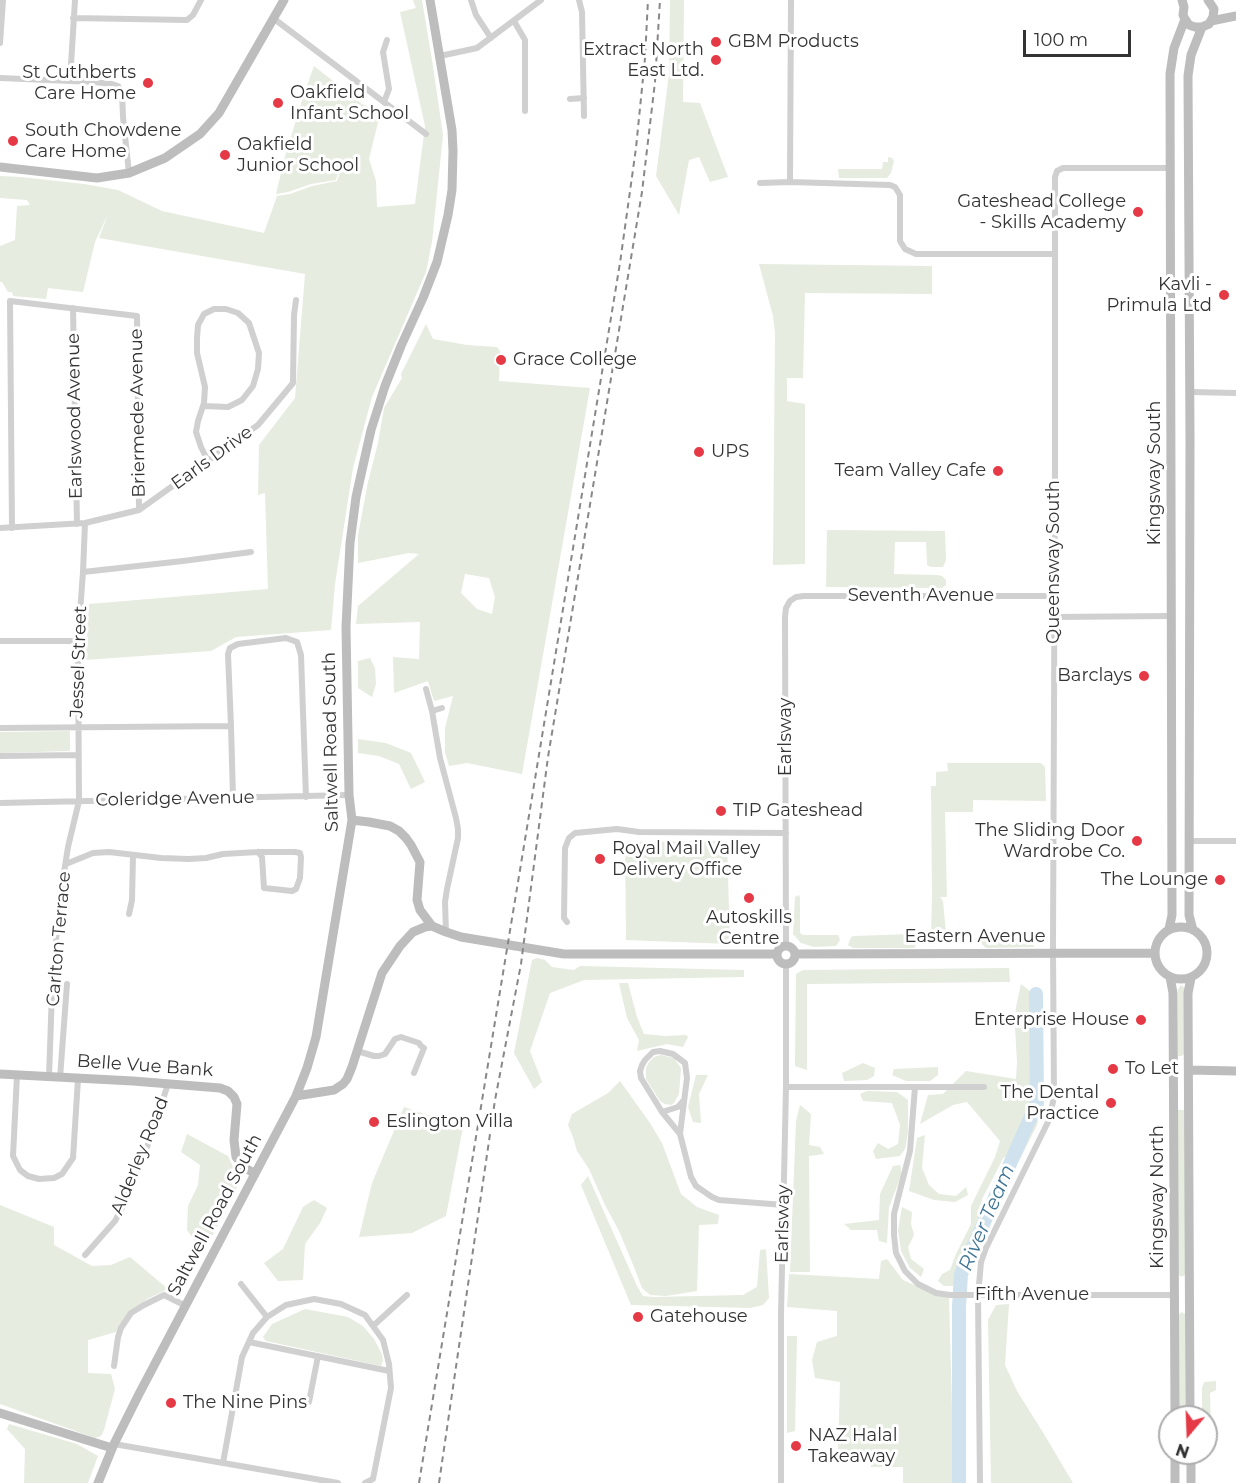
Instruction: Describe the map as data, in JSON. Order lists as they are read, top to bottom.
{
  "streets": {
    "street": [
      "Briermede Avenue",
      "Earlswood Avenue",
      "Earls Drive",
      "Kingsway South",
      "Queensway South",
      "Seventh Avenue",
      "Jessel Street",
      "Earlsway",
      "Saltwell Road South",
      "Coleridge Avenue",
      "Eastern Avenue",
      "Carlton Terrace",
      "Belle Vue Bank",
      "Alderley Road",
      "Kingsway North",
      "Fifth Avenue"
    ]
  },
  "crossings": [
    ["Briermede Avenue", "Earlswood Avenue"],
    ["Briermede Avenue", "Earls Drive"],
    ["Earlswood Avenue", "Earls Drive"],
    ["Earls Drive", "Jessel Street"],
    ["Kingsway South", "Queensway South"],
    ["Kingsway South", "Eastern Avenue"],
    ["Kingsway South", "Kingsway North"],
    ["Queensway South", "Seventh Avenue"],
    ["Queensway South", "Eastern Avenue"],
    ["Queensway South", "Fifth Avenue"],
    ["Seventh Avenue", "Earlsway"],
    ["Jessel Street", "Coleridge Avenue"],
    ["Jessel Street", "Carlton Terrace"],
    ["Earlsway", "Eastern Avenue"],
    ["Saltwell Road South", "Coleridge Avenue"],
    ["Saltwell Road South", "Belle Vue Bank"],
    ["Coleridge Avenue", "Carlton Terrace"],
    ["Eastern Avenue", "Kingsway North"],
    ["Carlton Terrace", "Belle Vue Bank"],
    ["Belle Vue Bank", "Alderley Road"],
    ["Kingsway North", "Fifth Avenue"]
  ],
  "water": ["River Team"],
  "places": [
    "GBM Products",
    "Extract North East Ltd.",
    "St Cuthberts Care Home",
    "Oakfield Infant School",
    "South Chowdene Care Home",
    "Oakfield Junior School",
    "Gateshead College - Skills Academy",
    "Kavli - Primula Ltd",
    "Grace College",
    "UPS",
    "Team Valley Cafe",
    "Barclays",
    "TIP Gateshead",
    "The Sliding Door Wardrobe Co.",
    "Royal Mail Valley Delivery Office",
    "The Lounge",
    "Autoskills Centre",
    "Enterprise House",
    "To Let",
    "The Dental Practice",
    "Eslington Villa",
    "Gatehouse",
    "The Nine Pins",
    "NAZ Halal Takeaway"
  ],
  "scale_bar": "100 m",
  "north": "bottom"
}
